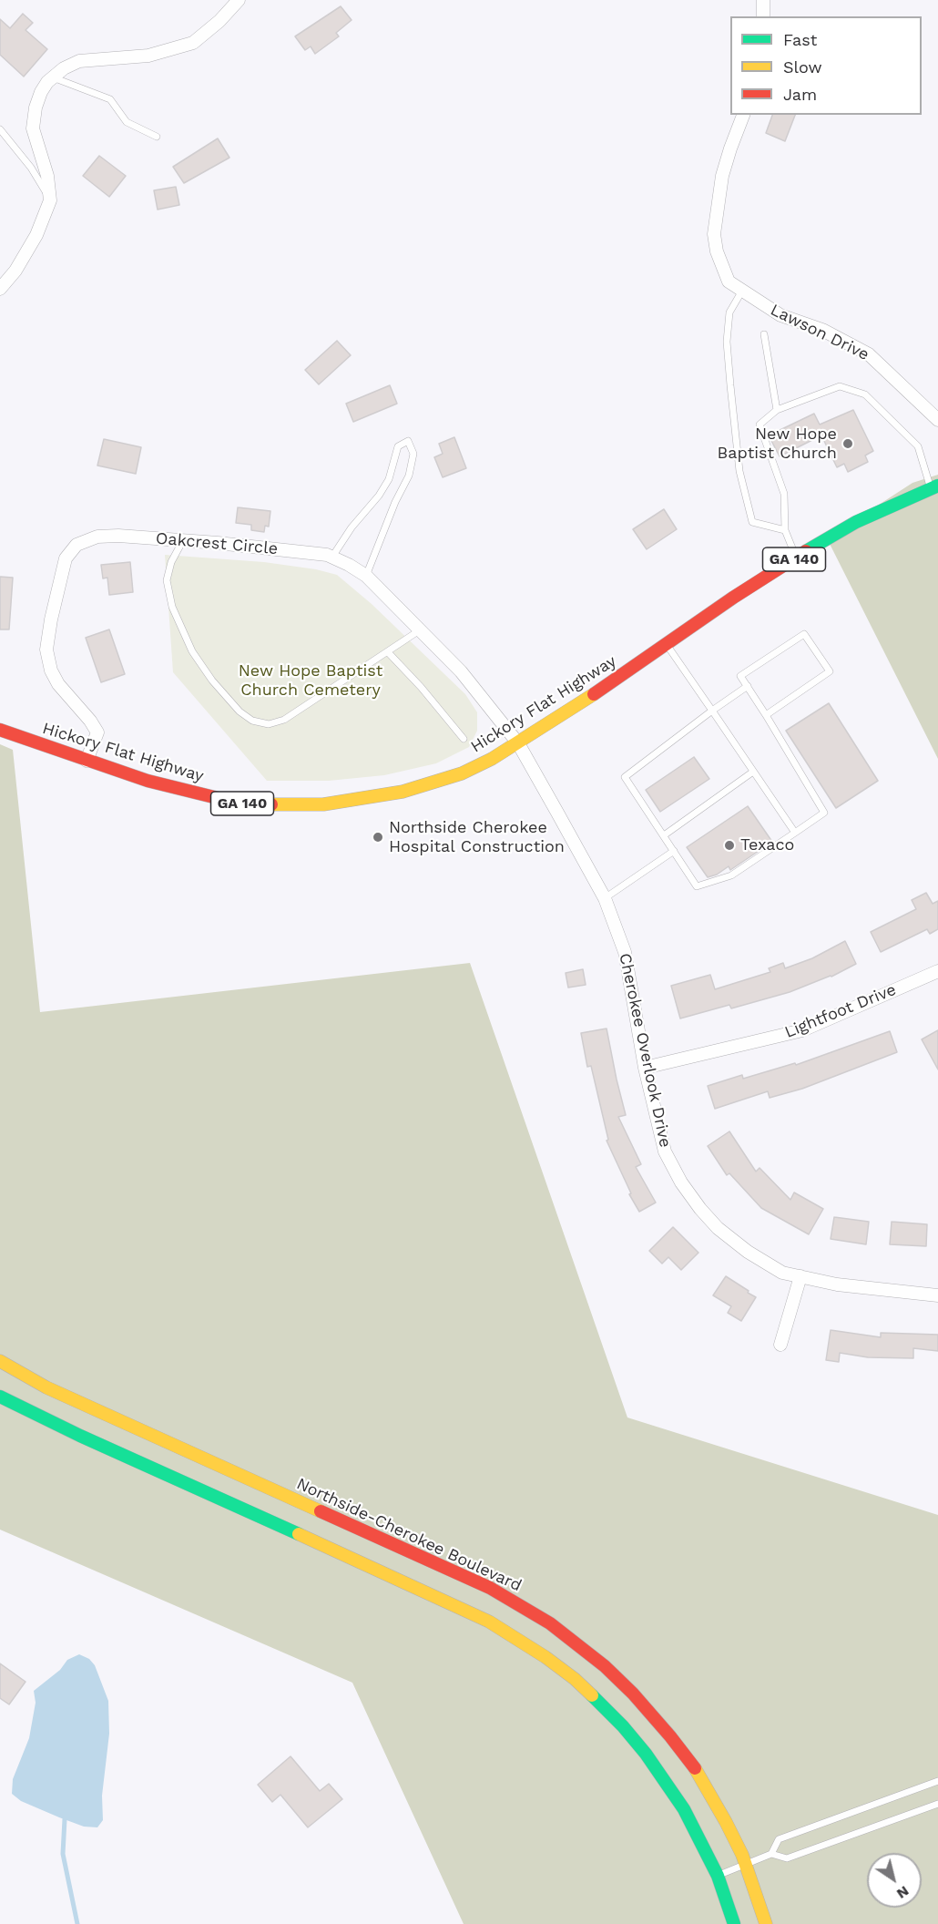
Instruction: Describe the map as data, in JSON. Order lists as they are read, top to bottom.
{
  "streets": {
    "street": [
      "Lawson Drive",
      "Oakcrest Circle",
      "GA 140",
      "Hickory Flat Highway",
      "Lightfoot Drive",
      "Cherokee Overlook Drive",
      "Northside-Cherokee Boulevard"
    ]
  },
  "crossings": [
    ["Oakcrest Circle", "Hickory Flat Highway"],
    ["Oakcrest Circle", "Cherokee Overlook Drive"],
    ["Hickory Flat Highway", "Cherokee Overlook Drive"],
    ["Lightfoot Drive", "Cherokee Overlook Drive"]
  ],
  "parks": ["New Hope Baptist Church Cemetery"],
  "places": ["New Hope Baptist Church", "Northside Cherokee Hospital Construction", "Texaco"],
  "legend": ["Fast", "Slow", "Jam"],
  "north": "bottom right"
}
